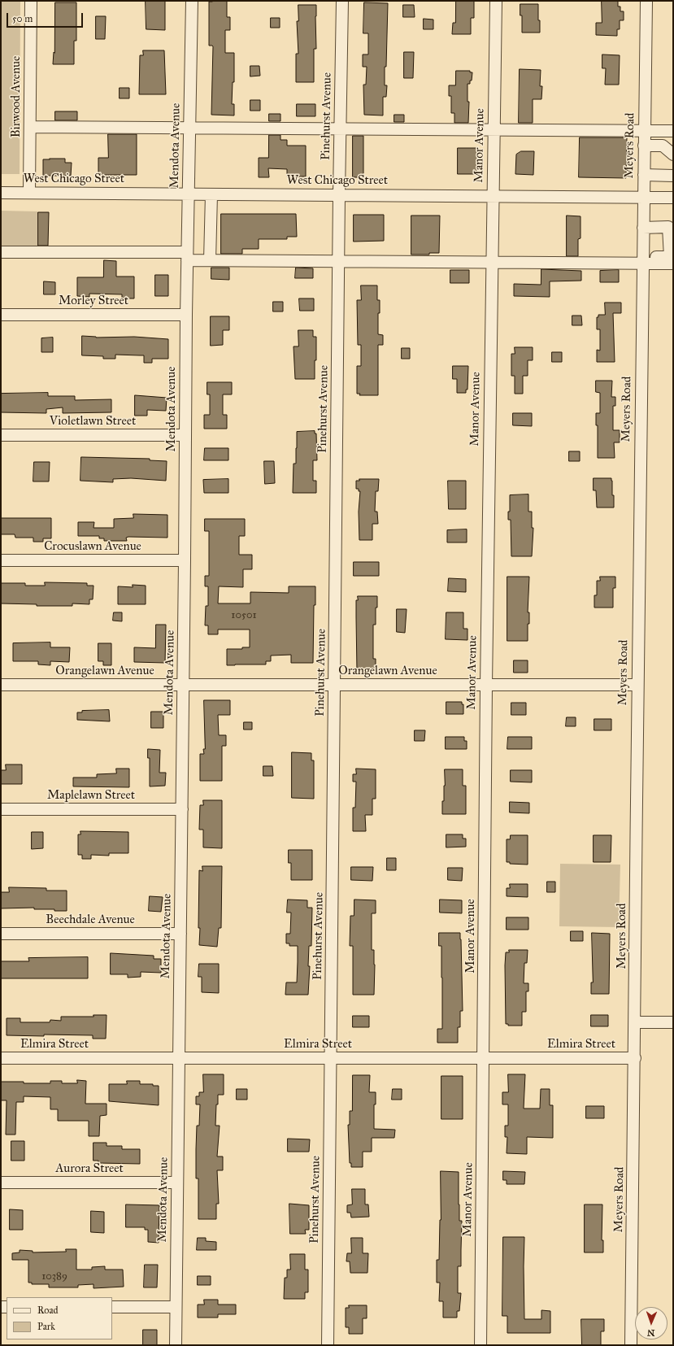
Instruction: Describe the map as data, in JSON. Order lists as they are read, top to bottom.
{
  "streets": {
    "street": [
      "Birwood Avenue",
      "Pinehurst Avenue",
      "Mendota Avenue",
      "Manor Avenue",
      "Meyers Road",
      "West Chicago Street",
      "Morley Street",
      "Violetlawn Street",
      "Crocuslawn Avenue",
      "Orangelawn Avenue",
      "Maplelawn Street",
      "Beechdale Avenue",
      "Elmira Street",
      "Aurora Street"
    ]
  },
  "crossings": [
    ["Birwood Avenue", "West Chicago Street"],
    ["Pinehurst Avenue", "West Chicago Street"],
    ["Pinehurst Avenue", "Orangelawn Avenue"],
    ["Pinehurst Avenue", "Elmira Street"],
    ["Mendota Avenue", "West Chicago Street"],
    ["Mendota Avenue", "Morley Street"],
    ["Mendota Avenue", "Violetlawn Street"],
    ["Mendota Avenue", "Crocuslawn Avenue"],
    ["Mendota Avenue", "Orangelawn Avenue"],
    ["Mendota Avenue", "Maplelawn Street"],
    ["Mendota Avenue", "Beechdale Avenue"],
    ["Mendota Avenue", "Elmira Street"],
    ["Mendota Avenue", "Aurora Street"],
    ["Manor Avenue", "West Chicago Street"],
    ["Manor Avenue", "Orangelawn Avenue"],
    ["Manor Avenue", "Elmira Street"],
    ["Meyers Road", "West Chicago Street"],
    ["Meyers Road", "Orangelawn Avenue"],
    ["Meyers Road", "Elmira Street"]
  ],
  "house_numbers": ["10501", "10389"],
  "legend": ["Road", "Park"],
  "scale_bar": "50 m",
  "north": "bottom"
}
